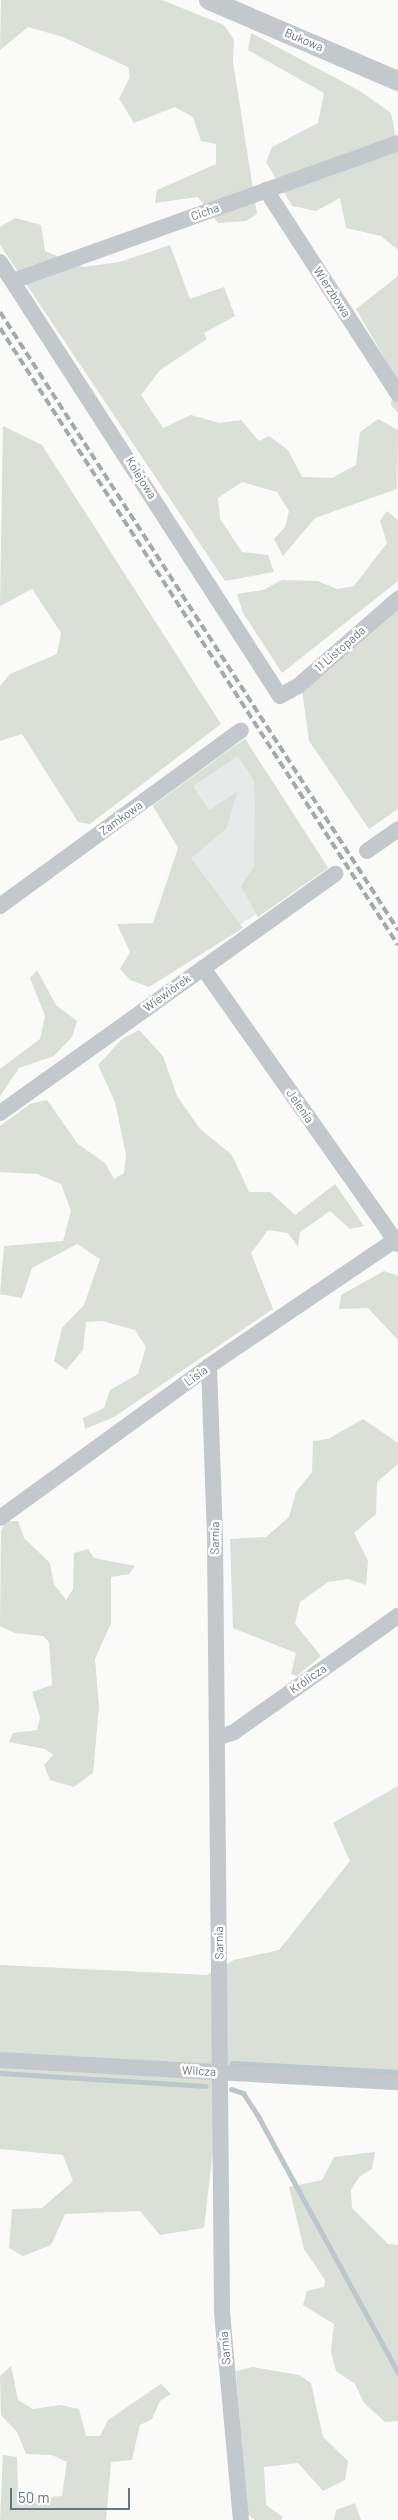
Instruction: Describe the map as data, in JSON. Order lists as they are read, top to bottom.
{
  "streets": {
    "street": [
      "Bukowa",
      "Cicha",
      "Wierzbowa",
      "Kolejowa",
      "11 Listopada",
      "Zamkowa",
      "Wiewiórek",
      "Jelenia",
      "Lisia",
      "Sarnia",
      "Królicza",
      "Wilcza"
    ]
  },
  "crossings": [
    ["Cicha", "Wierzbowa"],
    ["Cicha", "Kolejowa"],
    ["Kolejowa", "11 Listopada"],
    ["Wiewiórek", "Jelenia"],
    ["Jelenia", "Lisia"],
    ["Lisia", "Sarnia"],
    ["Sarnia", "Królicza"],
    ["Sarnia", "Wilcza"]
  ],
  "scale_bar": "50 m"
}
